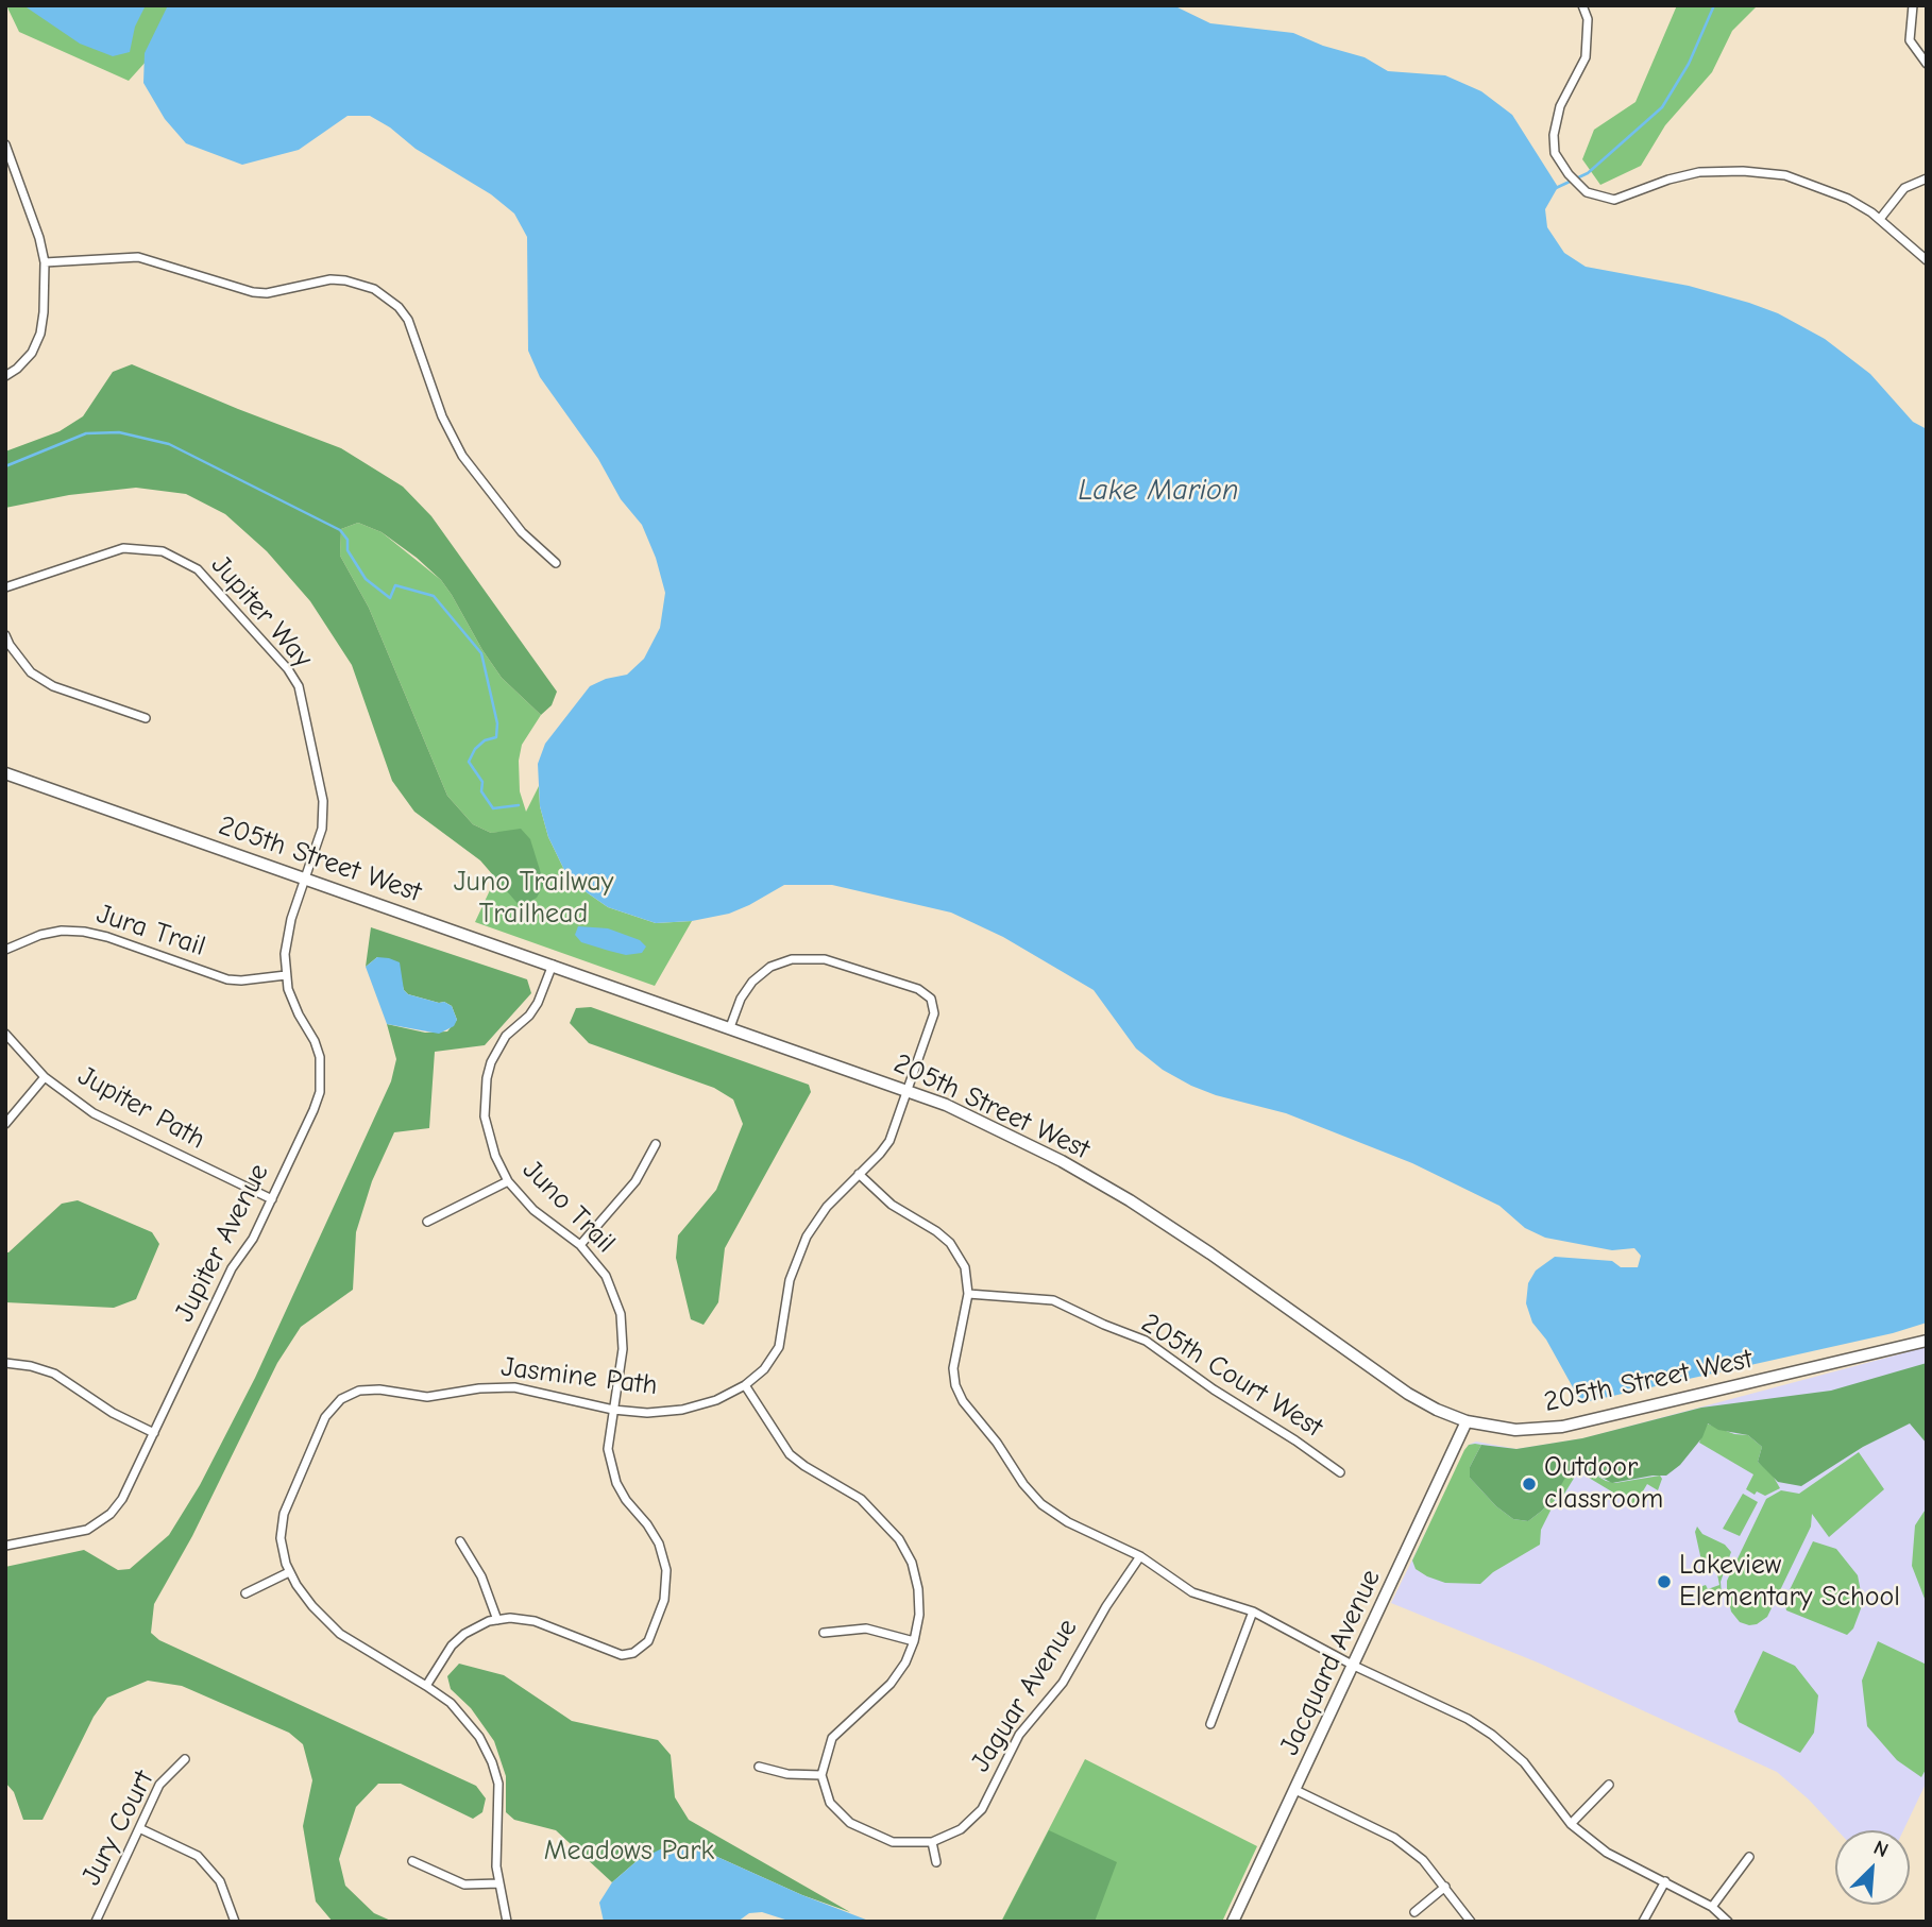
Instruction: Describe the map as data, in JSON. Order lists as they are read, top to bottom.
{
  "streets": {
    "street": [
      "Jupiter Way",
      "205th Street West",
      "Jura Trail",
      "Jupiter Path",
      "Juno Trail",
      "Jupiter Avenue",
      "205th Court West",
      "Jasmine Path",
      "Jacquard Avenue",
      "Jaguar Avenue",
      "Jury Court"
    ]
  },
  "crossings": [
    ["Jupiter Way", "205th Street West"],
    ["Jupiter Way", "Jupiter Avenue"],
    ["205th Street West", "Juno Trail"],
    ["205th Street West", "Jupiter Avenue"],
    ["205th Street West", "Jasmine Path"],
    ["205th Street West", "Jacquard Avenue"],
    ["Jura Trail", "Jupiter Avenue"],
    ["Jupiter Path", "Jupiter Avenue"],
    ["Juno Trail", "Jasmine Path"]
  ],
  "water": ["Lake Marion"],
  "parks": ["Juno Trailway Trailhead", "Meadows Park"],
  "places": ["Outdoor classroom", "Lakeview Elementary School"],
  "north": "top right"
}
